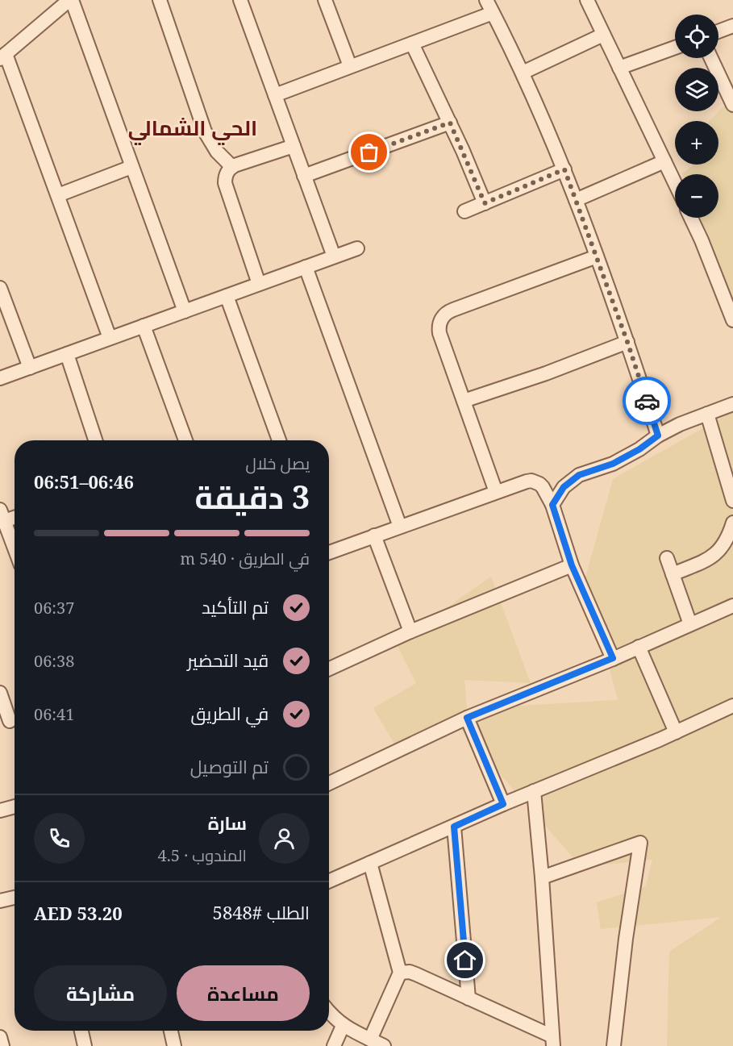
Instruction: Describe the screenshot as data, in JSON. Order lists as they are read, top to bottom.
{
  "districts": ["الحي الشمالي"],
  "page": {
    "map_buttons": ["+", "−"],
    "heading": ["3 دقيقة", "يصل خلال", "06:46–06:51"],
    "panel": [
      "سارة",
      "المندوب · 4.5",
      "الطلب #5848",
      "AED 53.20"
    ],
    "bar": "في الطريق · 540 m",
    "list": [
      ["تم التأكيد", "06:37"],
      ["قيد التحضير", "06:38"],
      ["في الطريق", "06:41"],
      "تم التوصيل"
    ],
    "buttons": ["مساعدة", "مشاركة"]
  }
}
